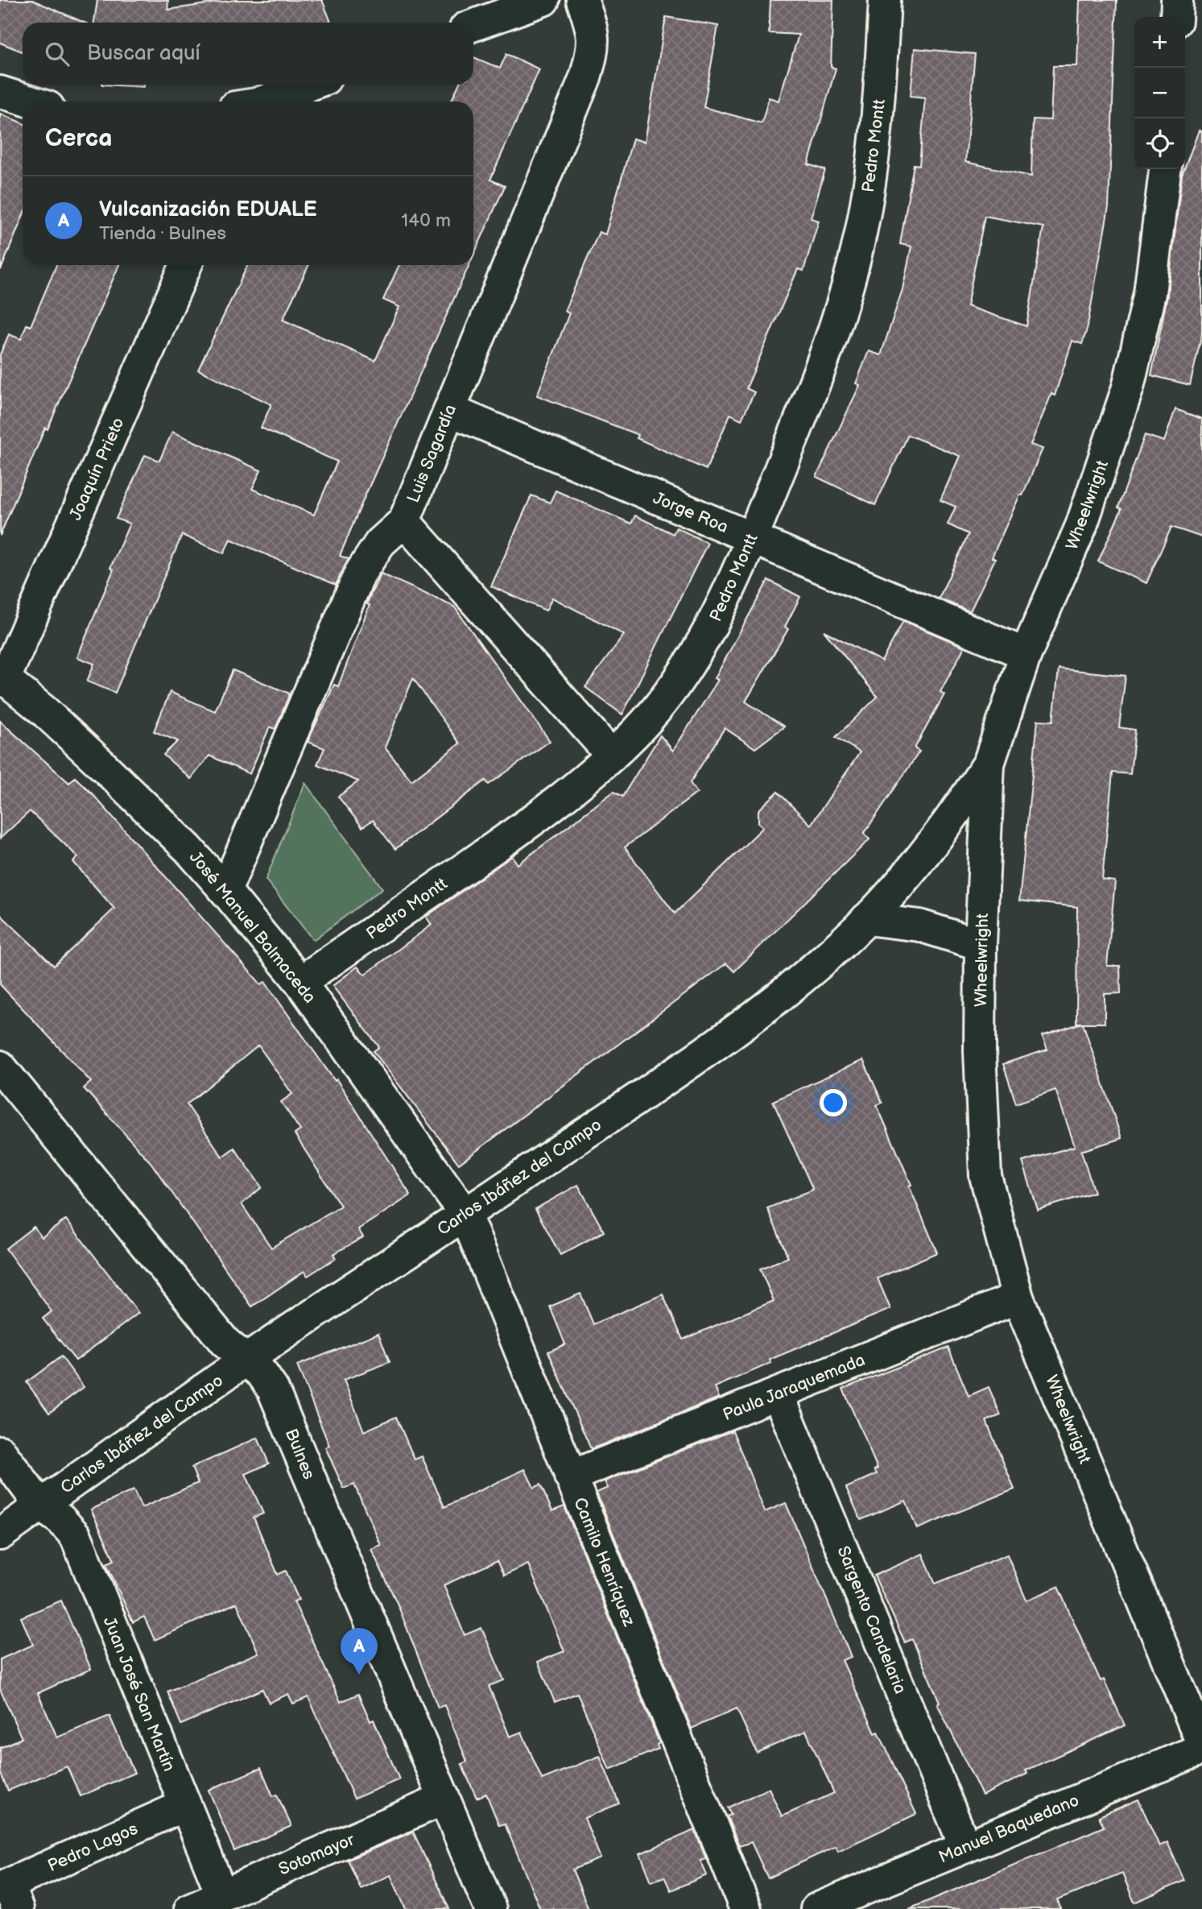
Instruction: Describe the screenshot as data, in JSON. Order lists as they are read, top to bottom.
{
  "streets": {
    "street": [
      "Pedro Montt",
      "Luis Sagardía",
      "Joaquín Prieto",
      "Wheelwright",
      "Jorge Roa",
      "José Manuel Balmaceda",
      "Carlos Ibáñez del Campo",
      "Paula Jaraquemada",
      "Bulnes",
      "Camilo Henríquez",
      "Sargento Candelaria",
      "Juan José San Martín",
      "Manuel Baquedano",
      "Pedro Lagos",
      "Sotomayor"
    ]
  },
  "crossings": [
    ["Pedro Montt", "Jorge Roa"],
    ["Pedro Montt", "José Manuel Balmaceda"],
    ["Luis Sagardía", "Jorge Roa"],
    ["Luis Sagardía", "José Manuel Balmaceda"],
    ["Joaquín Prieto", "José Manuel Balmaceda"],
    ["Wheelwright", "Jorge Roa"],
    ["Wheelwright", "Carlos Ibáñez del Campo"],
    ["Wheelwright", "Paula Jaraquemada"],
    ["José Manuel Balmaceda", "Carlos Ibáñez del Campo"],
    ["José Manuel Balmaceda", "Camilo Henríquez"],
    ["Carlos Ibáñez del Campo", "Bulnes"],
    ["Carlos Ibáñez del Campo", "Camilo Henríquez"],
    ["Carlos Ibáñez del Campo", "Juan José San Martín"],
    ["Paula Jaraquemada", "Camilo Henríquez"],
    ["Paula Jaraquemada", "Sargento Candelaria"],
    ["Bulnes", "Sotomayor"],
    ["Sargento Candelaria", "Manuel Baquedano"],
    ["Juan José San Martín", "Pedro Lagos"],
    ["Juan José San Martín", "Sotomayor"]
  ],
  "page": {
    "map_buttons": ["+", "−"],
    "search": "Buscar aquí",
    "heading": "Cerca",
    "list": [
      {
        "mark": "A",
        "name": "Vulcanización EDUALE",
        "note": "Tienda · Bulnes",
        "value": "140 m"
      }
    ],
    "pins": "A"
  }
}
